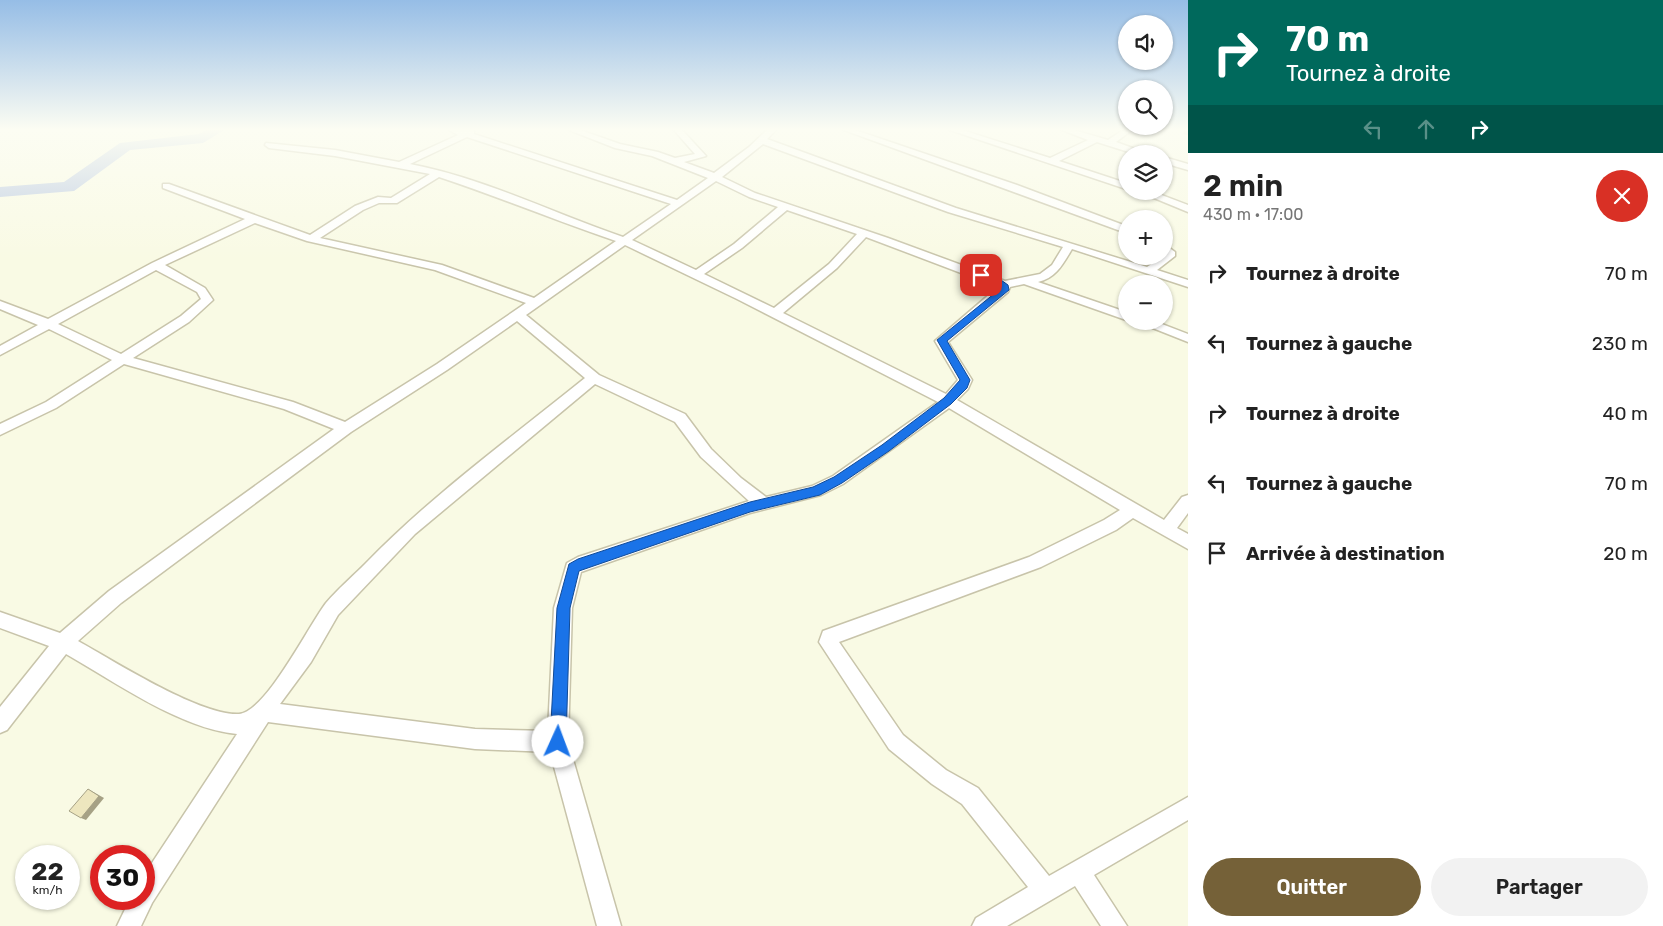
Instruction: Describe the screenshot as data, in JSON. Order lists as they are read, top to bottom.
{
  "page": {
    "turn": ["70 m", "Tournez à droite"],
    "map_buttons": ["+", "−"],
    "heading": ["2 min", "430 m · 17:00"],
    "list": [
      {
        "name": "Tournez à droite",
        "value": "70 m"
      },
      {
        "name": "Tournez à gauche",
        "value": "230 m"
      },
      {
        "name": "Tournez à droite",
        "value": "40 m"
      },
      {
        "name": "Tournez à gauche",
        "value": "70 m"
      },
      {
        "name": "Arrivée à destination",
        "value": "20 m"
      }
    ],
    "speed": "22 km/h",
    "limit": "30",
    "buttons": ["Quitter", "Partager"]
  }
}
